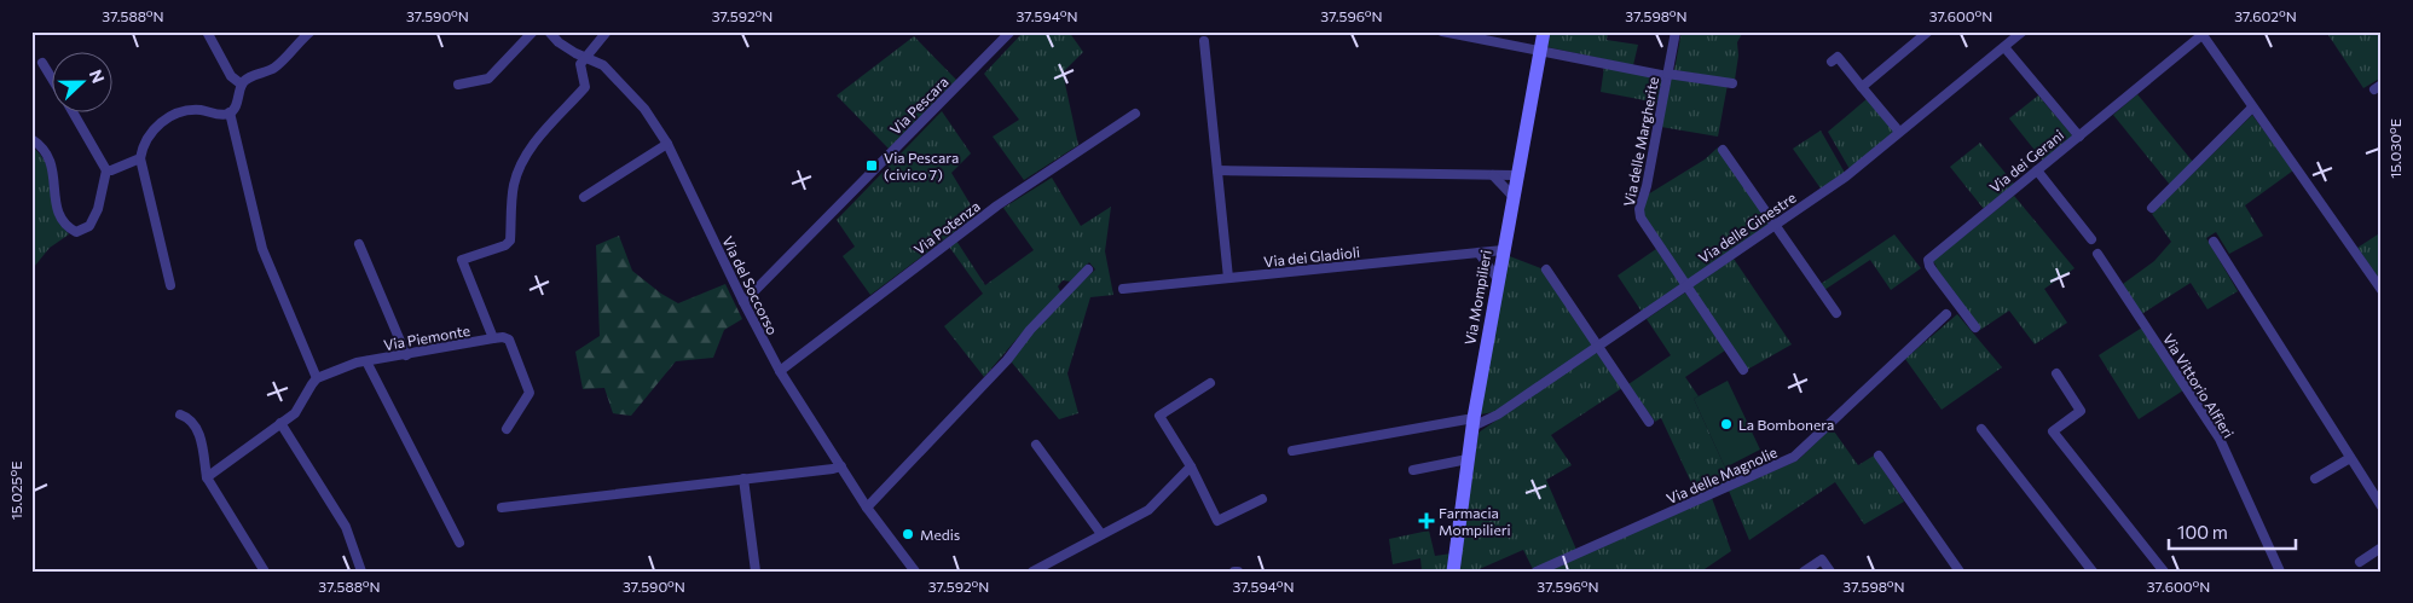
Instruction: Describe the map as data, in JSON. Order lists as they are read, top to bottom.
{
  "streets": {
    "street": [
      "Via Pescara",
      "Via delle Margherite",
      "Via dei Gerani",
      "Via Potenza",
      "Via delle Ginestre",
      "Via dei Gladioli",
      "Via del Soccorso",
      "Via Mompilieri",
      "Via Piemonte",
      "Via Vittorio Alfieri",
      "Via delle Magnolie"
    ]
  },
  "crossings": [
    ["Via Pescara", "Via del Soccorso"],
    ["Via delle Margherite", "Via delle Ginestre"],
    ["Via Potenza", "Via del Soccorso"],
    ["Via delle Ginestre", "Via Mompilieri"],
    ["Via dei Gladioli", "Via Mompilieri"],
    ["Via del Soccorso", "Via Piemonte"]
  ],
  "places": {
    "transit": ["Via Pescara (civico 7)"],
    "other": ["La Bombonera", "Medis"],
    "health": ["Farmacia Mompilieri"]
  },
  "scale_bar": "100 m",
  "north": "right",
  "coordinates": [
    "37.588°N",
    "37.590°N",
    "37.592°N",
    "37.594°N",
    "37.596°N",
    "37.598°N",
    "37.600°N",
    "37.602°N",
    "15.030°E",
    "15.025°E"
  ]
}
